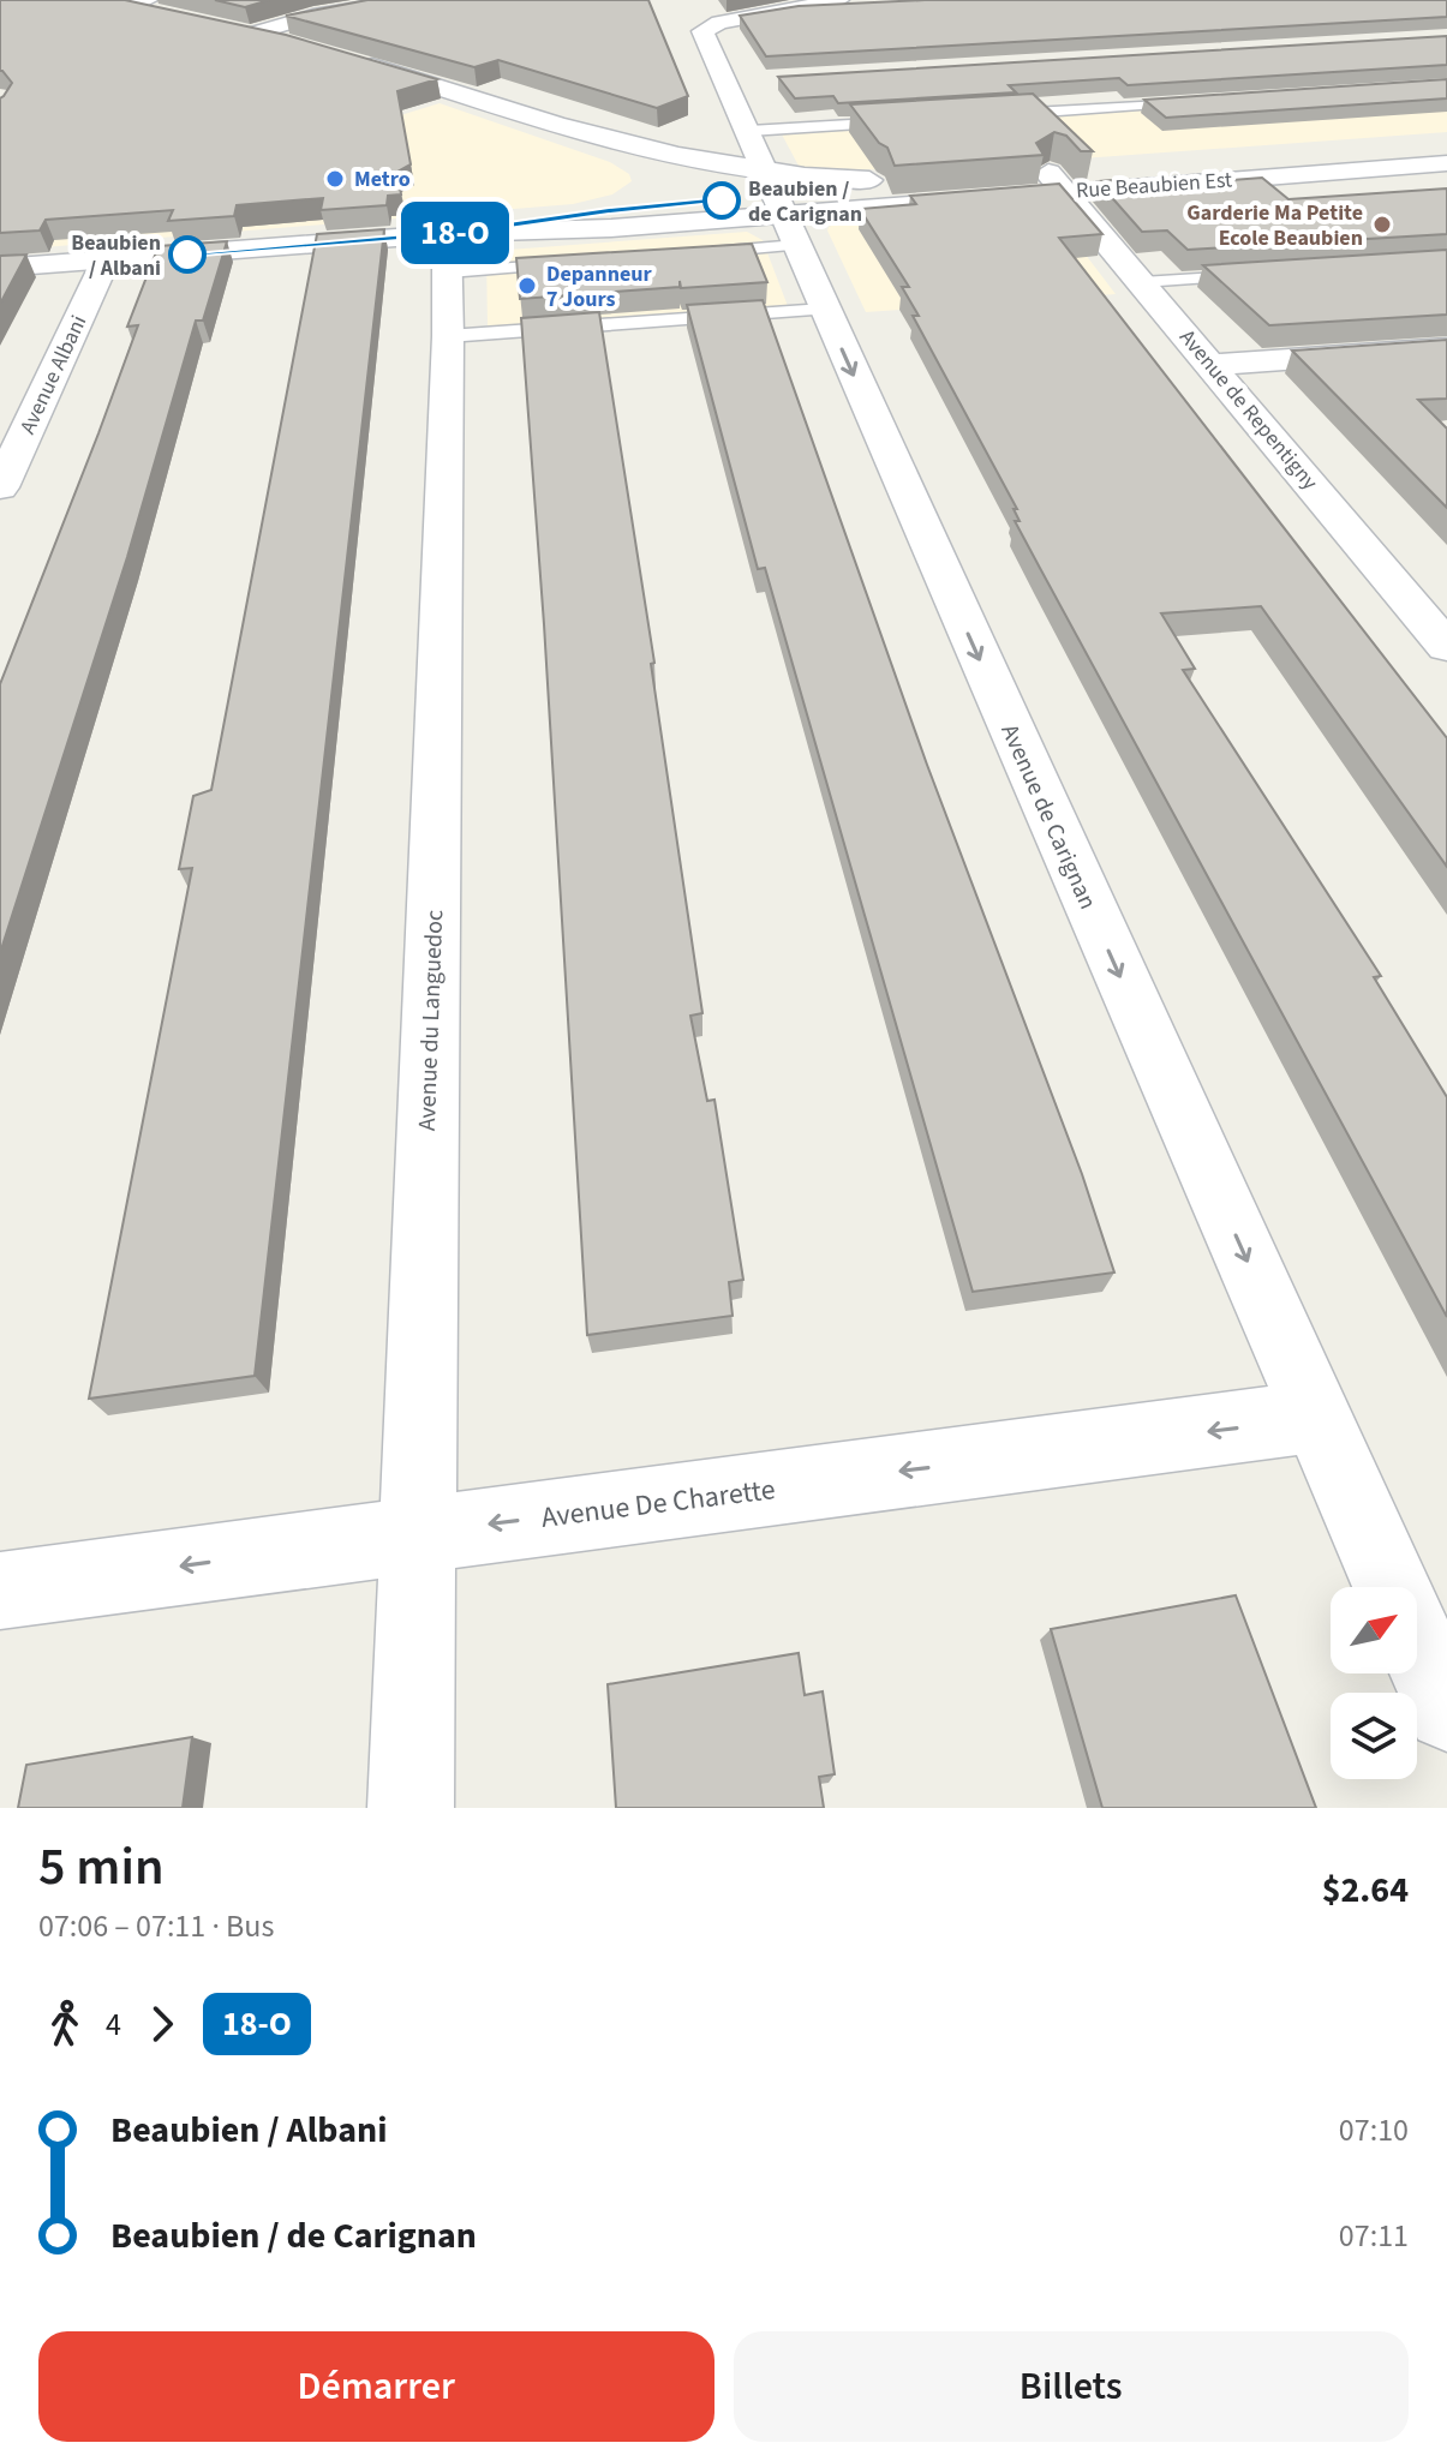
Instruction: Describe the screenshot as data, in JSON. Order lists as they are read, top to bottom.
{
  "streets": {
    "street": [
      "Rue Beaubien Est",
      "Avenue Albani",
      "Avenue de Repentigny",
      "Avenue de Carignan",
      "Avenue du Languedoc",
      "Avenue De Charette"
    ]
  },
  "crossings": [
    ["Rue Beaubien Est", "Avenue Albani"],
    ["Rue Beaubien Est", "Avenue de Repentigny"],
    ["Rue Beaubien Est", "Avenue de Carignan"],
    ["Rue Beaubien Est", "Avenue du Languedoc"],
    ["Avenue de Carignan", "Avenue De Charette"],
    ["Avenue du Languedoc", "Avenue De Charette"]
  ],
  "one_way": ["Avenue de Carignan", "Avenue De Charette"],
  "places": [
    "Metro",
    "Beaubien / de Carignan",
    "Garderie Ma Petite Ecole Beaubien",
    "Beaubien / Albani",
    "Depanneur 7 Jours"
  ],
  "lines": ["bus line 18-O"],
  "north": "top right",
  "page": {
    "on_map": "18-O",
    "heading": ["5 min", "07:06 – 07:11 · Bus", "$2.64"],
    "legs": ["4", "18-O"],
    "list": [
      {
        "name": "Beaubien / Albani",
        "value": "07:10"
      },
      {
        "name": "Beaubien / de Carignan",
        "value": "07:11"
      }
    ],
    "buttons": ["Démarrer", "Billets"]
  }
}
